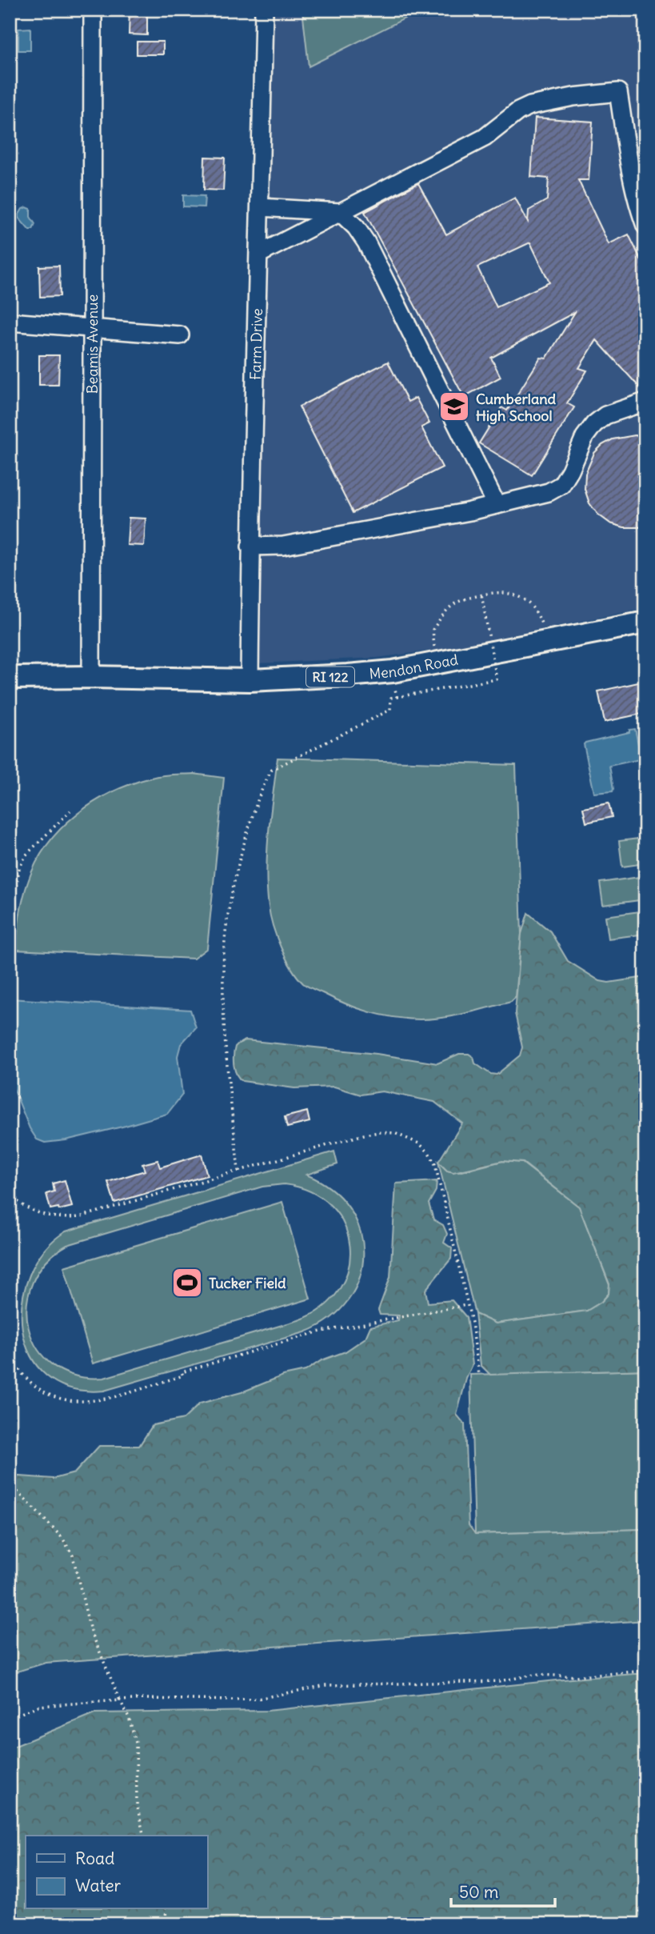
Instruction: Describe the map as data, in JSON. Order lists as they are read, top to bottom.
{
  "streets": {
    "main road": ["Mendon Road", "RI 122"],
    "street": ["Beamis Avenue", "Farm Drive"]
  },
  "crossings": [
    ["Beamis Avenue", "Mendon Road"],
    ["Farm Drive", "Mendon Road"]
  ],
  "places": {
    "school or university": ["Cumberland High School"],
    "sports": ["Tucker Field"]
  },
  "legend": ["Road", "Water"],
  "scale_bar": "50 m"
}
